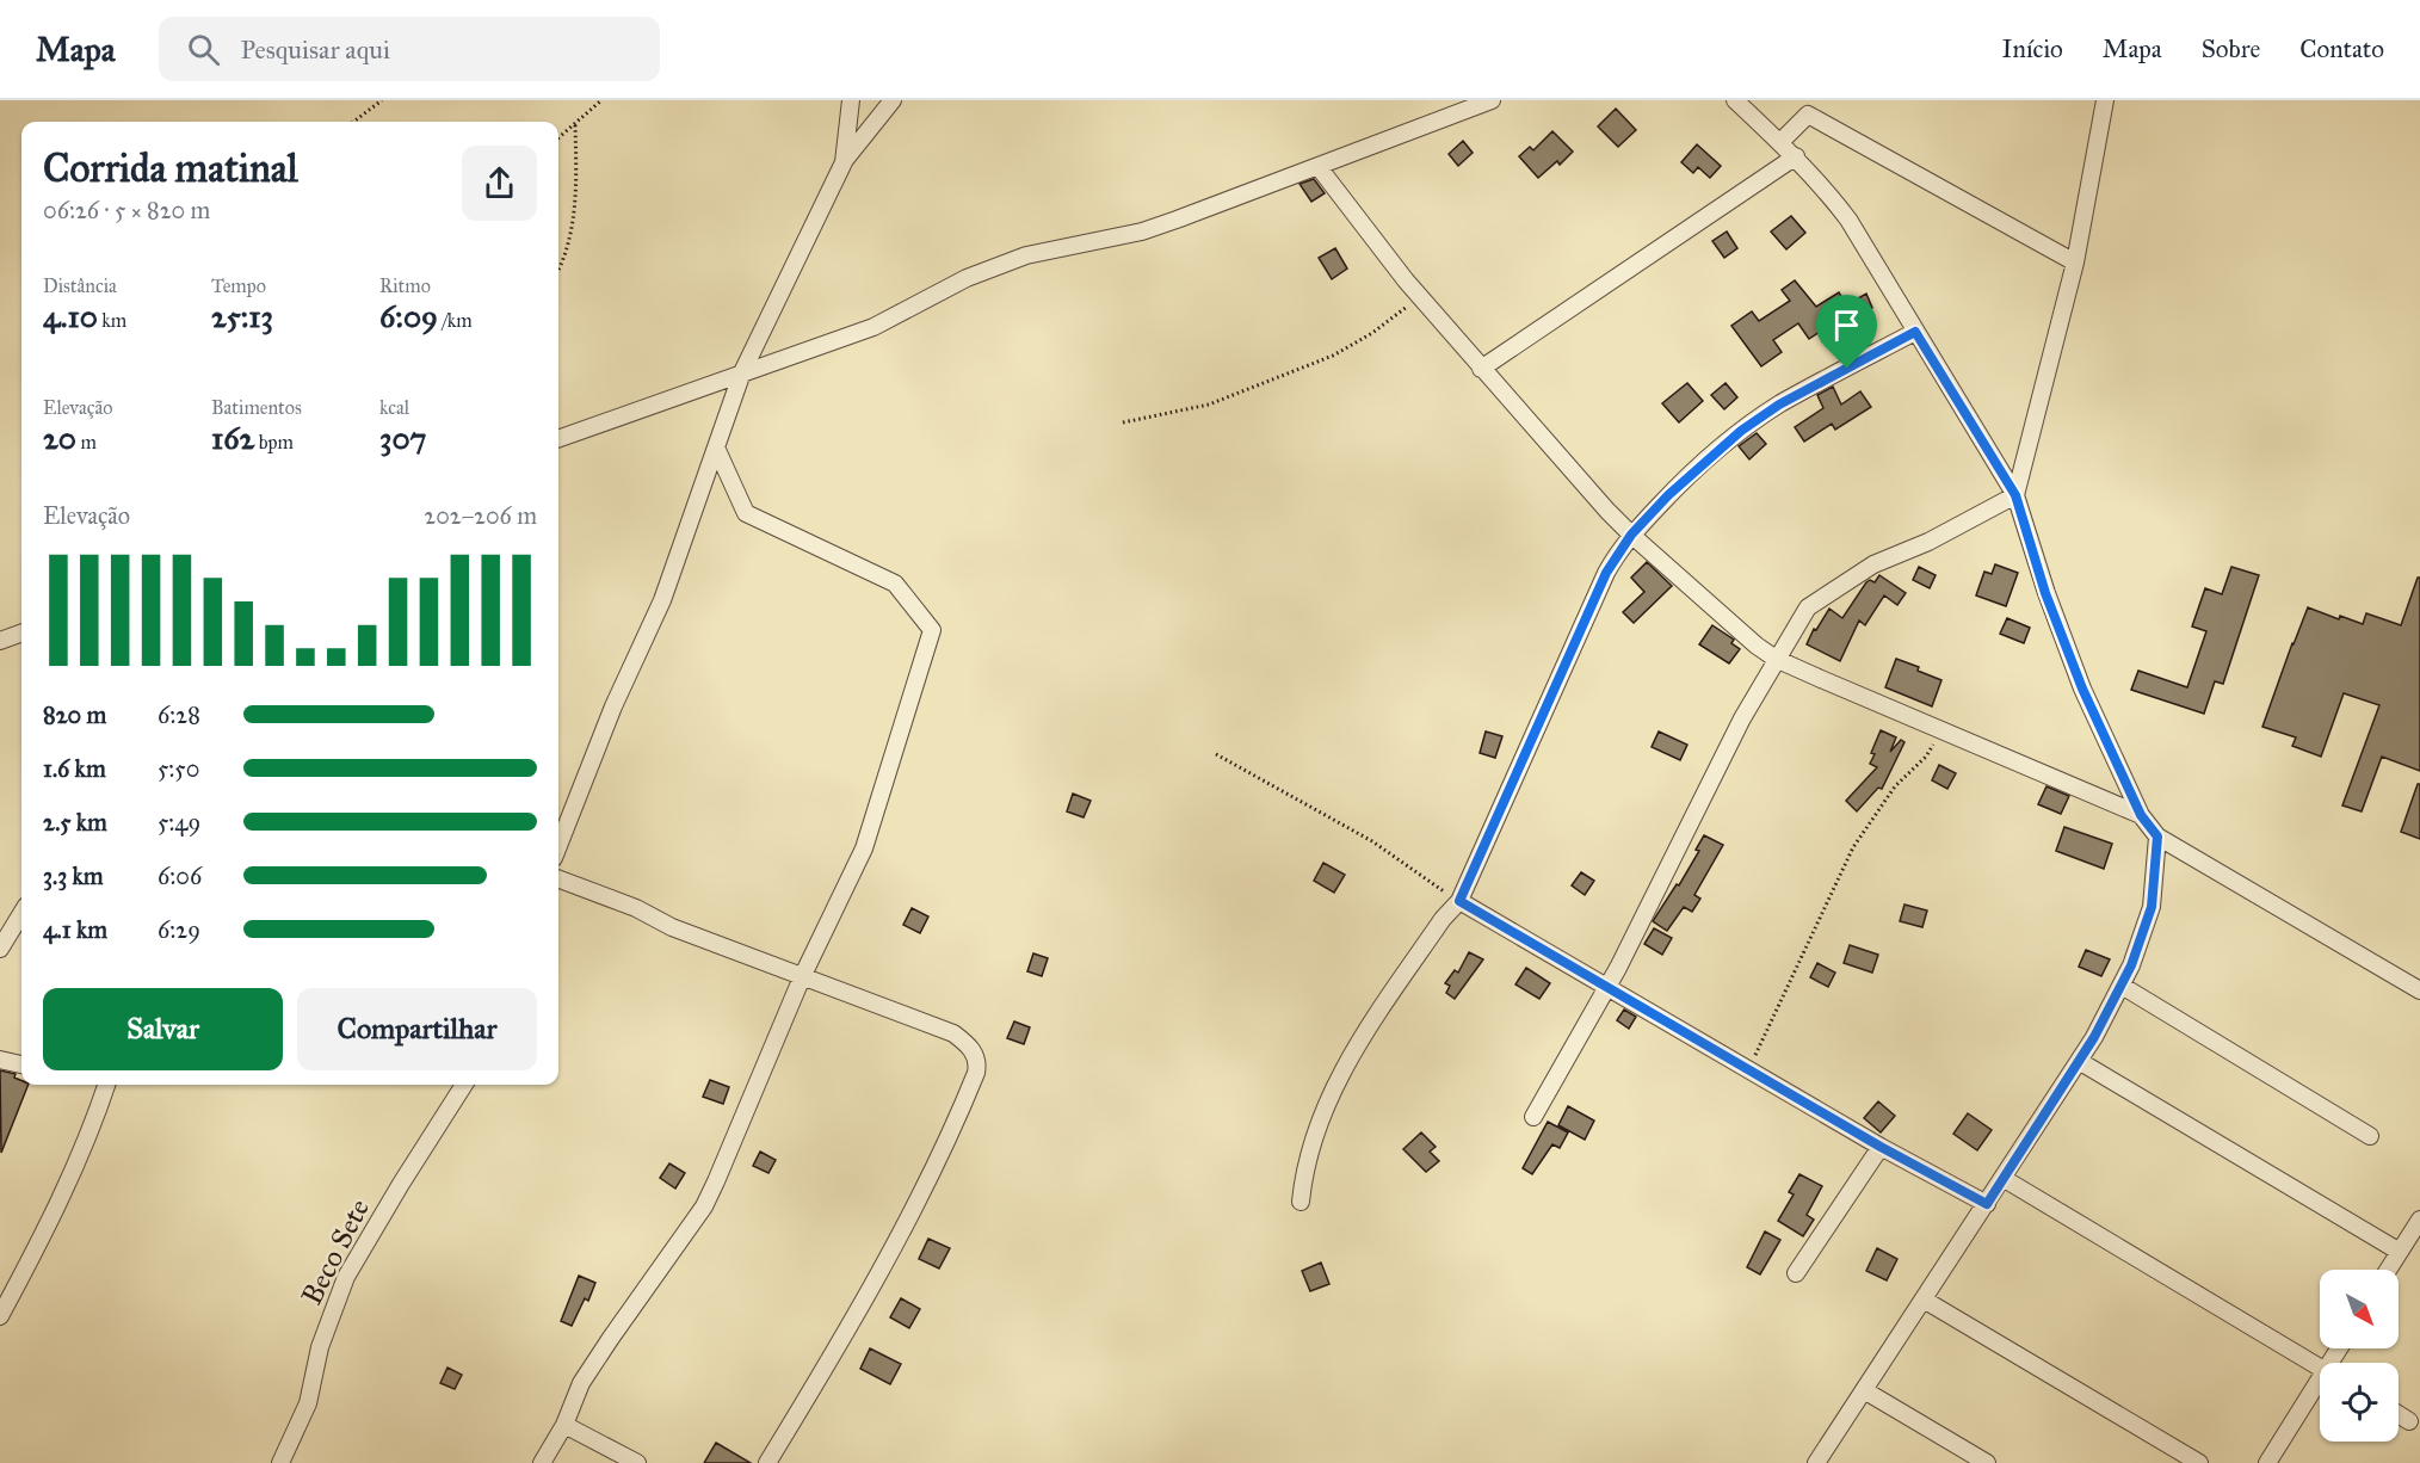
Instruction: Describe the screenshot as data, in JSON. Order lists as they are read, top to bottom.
{
  "streets": {
    "street": ["Beco Sete"]
  },
  "north": "bottom right",
  "page": {
    "header": "Mapa",
    "search": "Pesquisar aqui",
    "nav": [
      "Início",
      "Mapa",
      "Sobre",
      "Contato"
    ],
    "heading": ["Corrida matinal", "06:26 · 5 × 820 m"],
    "stats": [
      ["Distância", "4.10 km"],
      ["Tempo", "25:13"],
      ["Ritmo", "6:09 /km"],
      ["Elevação", "20 m"],
      ["Batimentos", "162 bpm"],
      ["kcal", "307"]
    ],
    "chart": ["Elevação", "202–206 m"],
    "list": [
      {
        "name": "820 m",
        "note": "6:28"
      },
      {
        "name": "1.6 km",
        "note": "5:50"
      },
      {
        "name": "2.5 km",
        "note": "5:49"
      },
      {
        "name": "3.3 km",
        "note": "6:06"
      },
      {
        "name": "4.1 km",
        "note": "6:29"
      }
    ],
    "buttons": ["Salvar", "Compartilhar"]
  }
}
